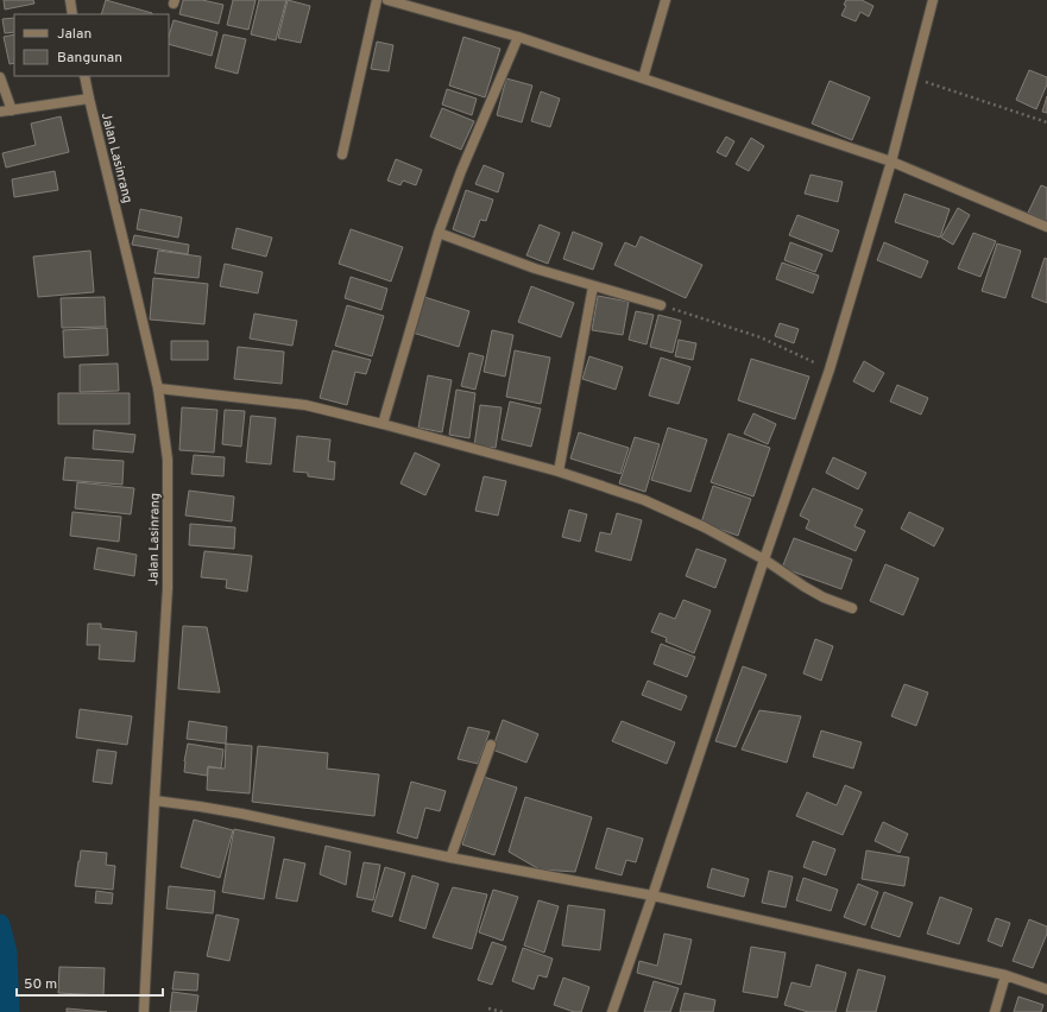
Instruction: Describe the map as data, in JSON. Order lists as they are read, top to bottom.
{
  "streets": {
    "street": ["Jalan Lasinrang"]
  },
  "legend": ["Jalan", "Bangunan"],
  "scale_bar": "50 m"
}
